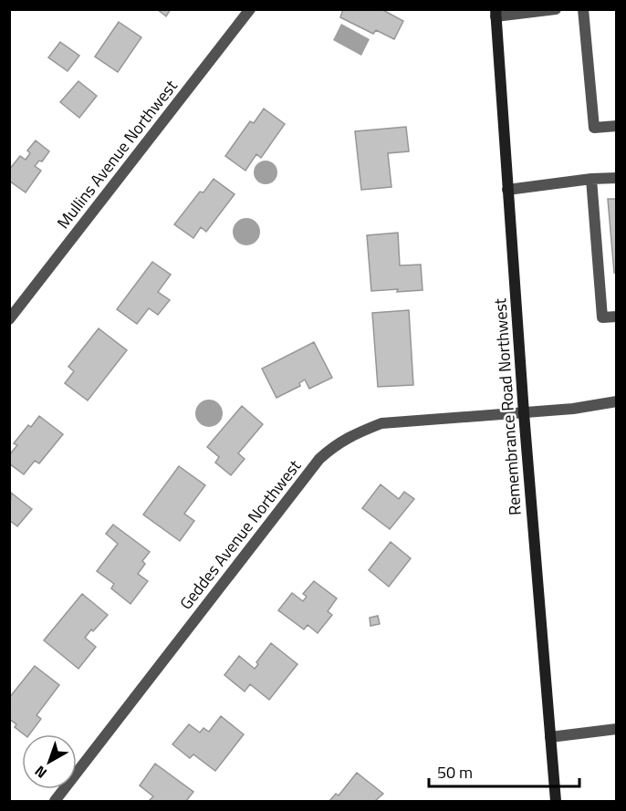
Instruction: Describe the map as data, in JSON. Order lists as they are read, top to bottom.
{
  "streets": {
    "main road": ["Remembrance Road Northwest"],
    "street": ["Mullins Avenue Northwest", "Geddes Avenue Northwest"]
  },
  "crossings": [
    ["Remembrance Road Northwest", "Geddes Avenue Northwest"]
  ],
  "scale_bar": "50 m",
  "north": "bottom left"
}
